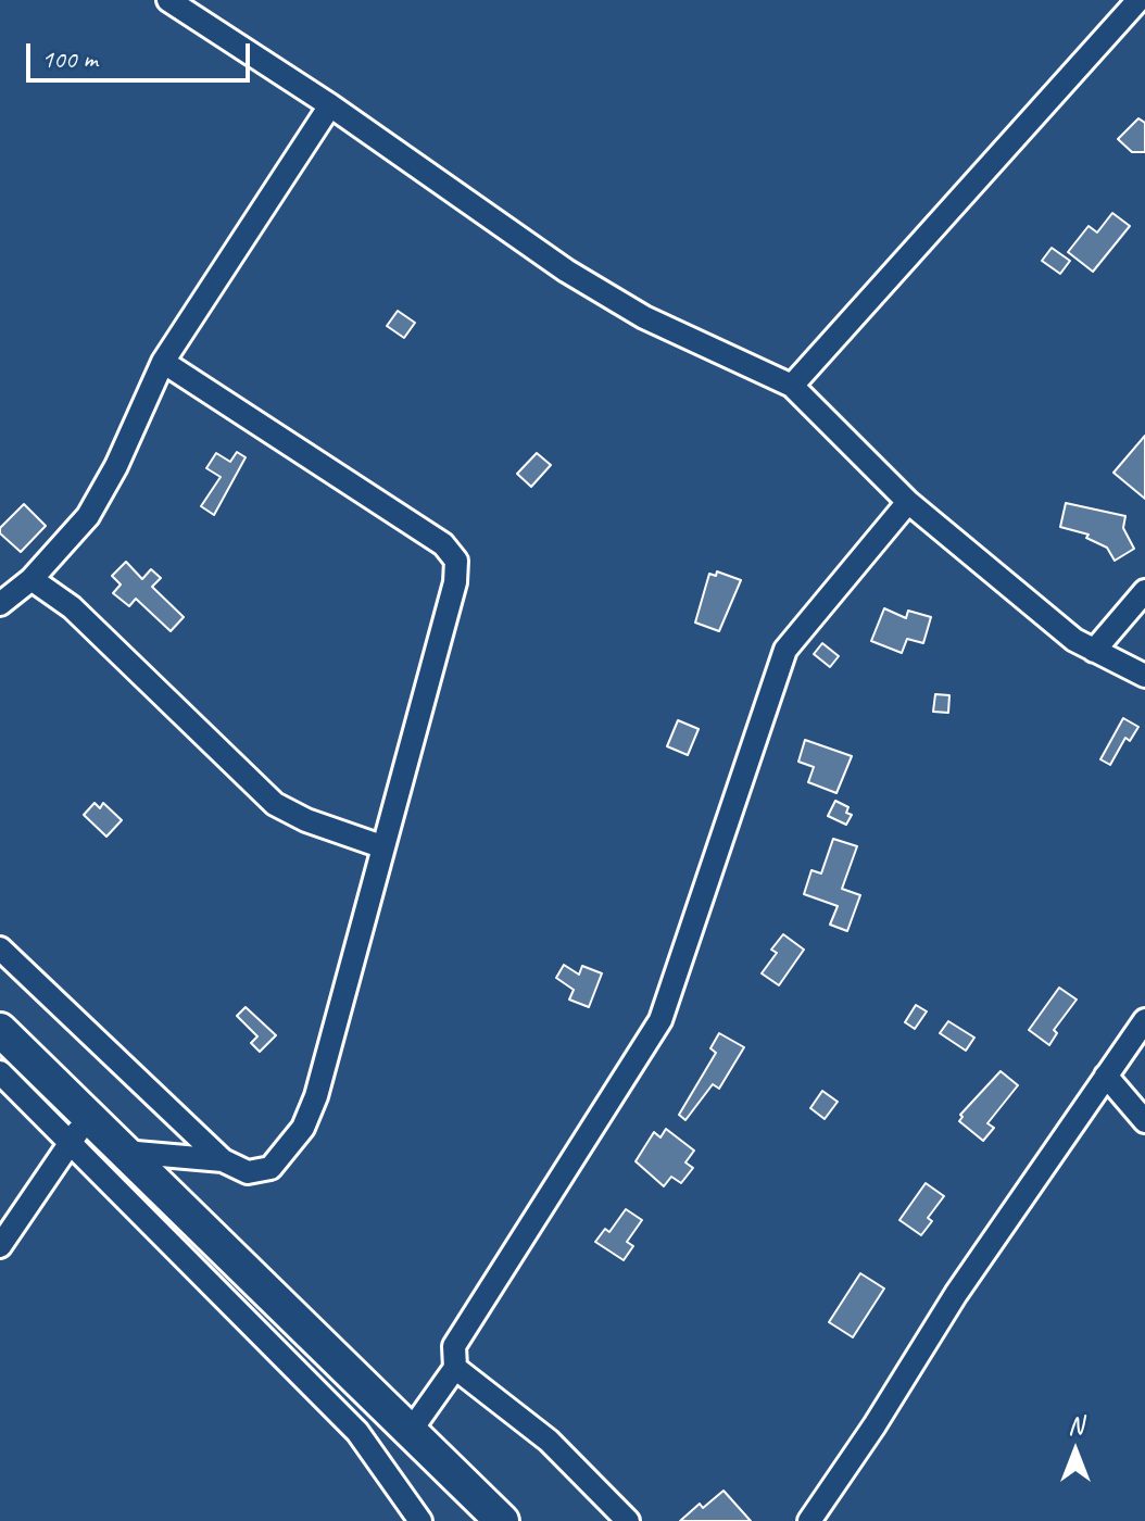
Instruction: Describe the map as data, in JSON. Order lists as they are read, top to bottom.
{
  "scale_bar": "100 m",
  "north": "top"
}
